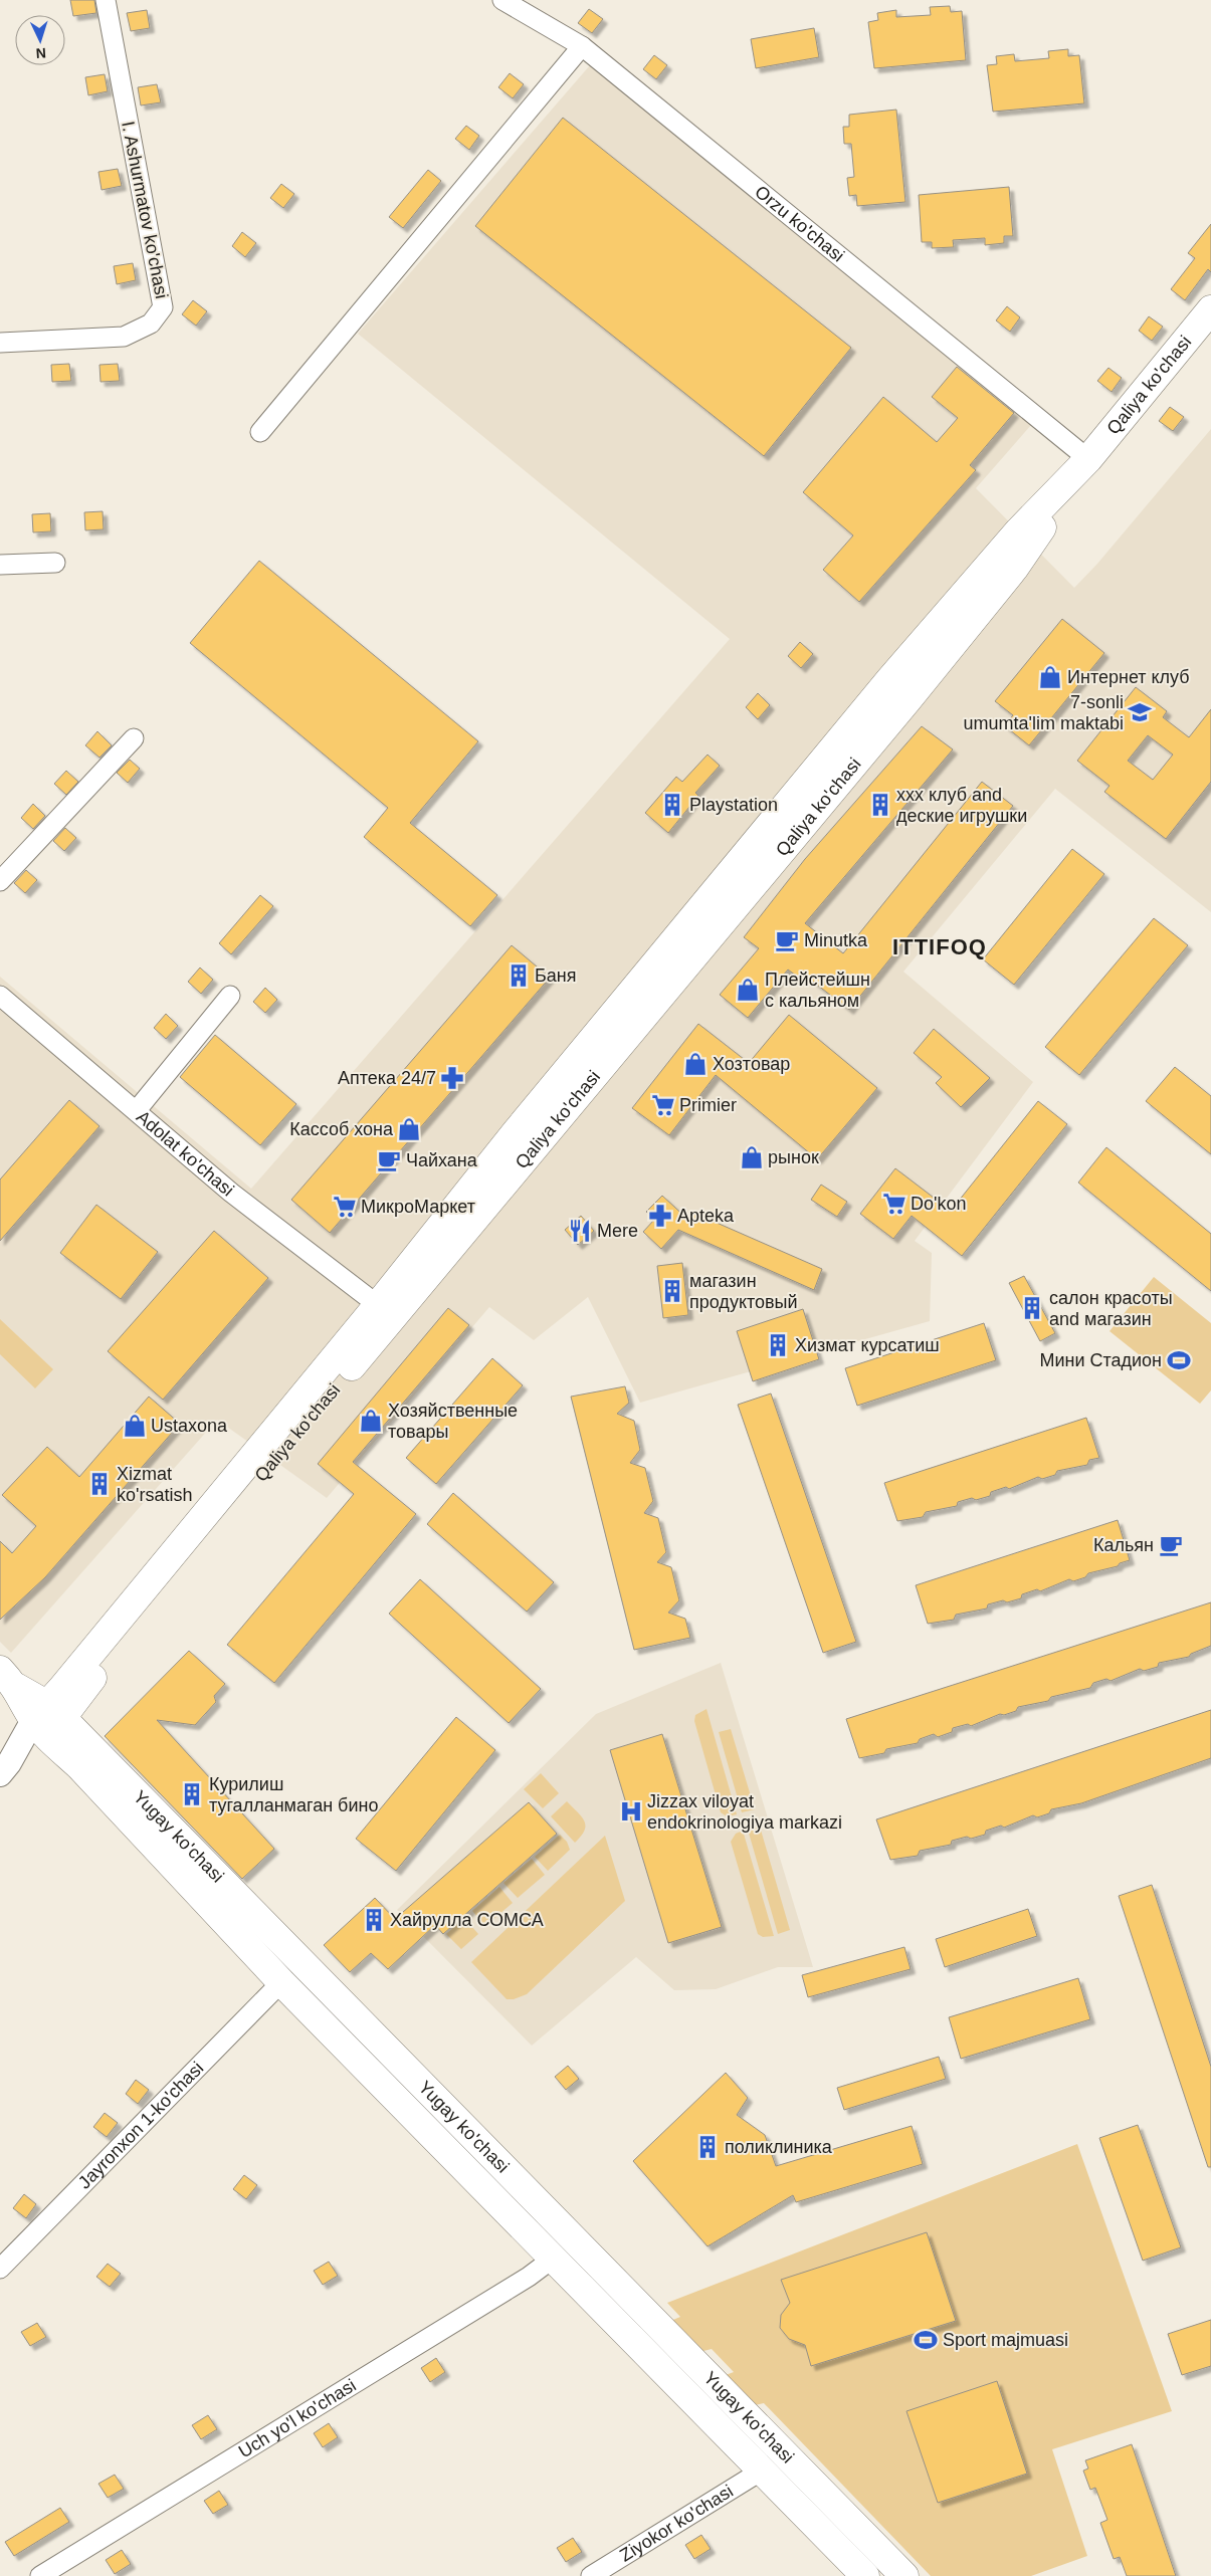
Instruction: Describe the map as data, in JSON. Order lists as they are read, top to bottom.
{
  "streets": {
    "main road": ["Qaliya ko'chasi", "Yugay ko'chasi"],
    "street": [
      "I. Ashurmatov ko'chasi",
      "Orzu ko'chasi",
      "Adolat ko'chasi",
      "Jayronxon 1-ko'chasi",
      "Uch yo'l ko'chasi",
      "Ziyokor ko'chasi"
    ]
  },
  "crossings": [
    ["Orzu ko'chasi", "Qaliya ko'chasi"],
    ["Qaliya ko'chasi", "Adolat ko'chasi"],
    ["Qaliya ko'chasi", "Yugay ko'chasi"],
    ["Yugay ko'chasi", "Jayronxon 1-ko'chasi"],
    ["Yugay ko'chasi", "Uch yo'l ko'chasi"],
    ["Yugay ko'chasi", "Ziyokor ko'chasi"]
  ],
  "districts": ["ITTIFOQ"],
  "places": {
    "shop": [
      "Интернет клуб",
      "Плейстейшн с кальяном",
      "Хозтовар",
      "Кассоб хона",
      "рынок",
      "Хозяйственные товары",
      "Ustaxona"
    ],
    "school or university": ["7-sonli umumta'lim maktabi"],
    "building": [
      "Playstation",
      "ххх клуб and деские игрушки",
      "Баня",
      "магазин продуктовый",
      "салон красоты and магазин",
      "Хизмат курсатиш",
      "Xizmat ko'rsatish",
      "Курилиш тугалланмаган бино",
      "Хайрулла СОМСА",
      "поликлиника"
    ],
    "cafe": ["Minutka", "Чайхана", "Кальян"],
    "pharmacy": ["Аптека 24/7", "Apteka"],
    "supermarket": ["Primier", "Do'kon", "МикроМаркет"],
    "restaurant": ["Mere"],
    "sports": ["Мини Стадион", "Sport majmuasi"],
    "hospital": ["Jizzax viloyat endokrinologiya markazi"]
  },
  "north": "bottom"
}
